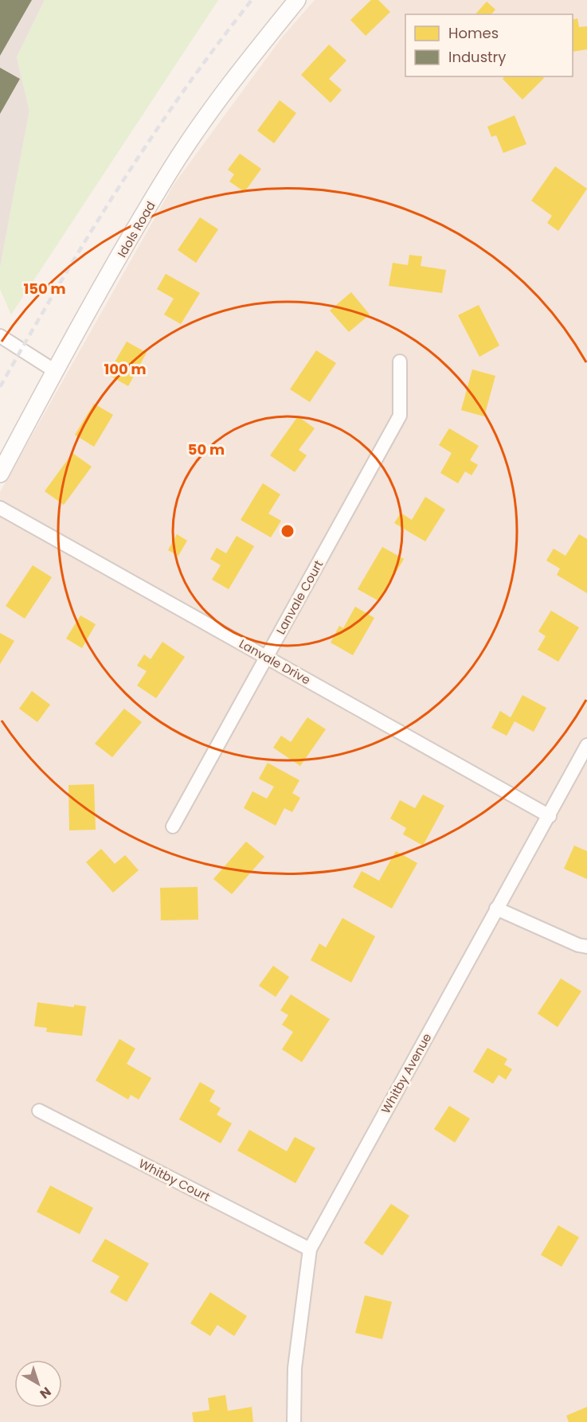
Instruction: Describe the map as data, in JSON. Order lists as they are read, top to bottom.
{
  "streets": {
    "street": [
      "Idols Road",
      "Lanvale Court",
      "Lanvale Drive",
      "Whitby Avenue",
      "Whitby Court"
    ]
  },
  "crossings": [
    ["Lanvale Court", "Lanvale Drive"],
    ["Lanvale Drive", "Whitby Avenue"],
    ["Whitby Avenue", "Whitby Court"]
  ],
  "legend": ["Homes", "Industry"],
  "north": "bottom right",
  "rings": ["150 m", "100 m", "50 m"]
}
